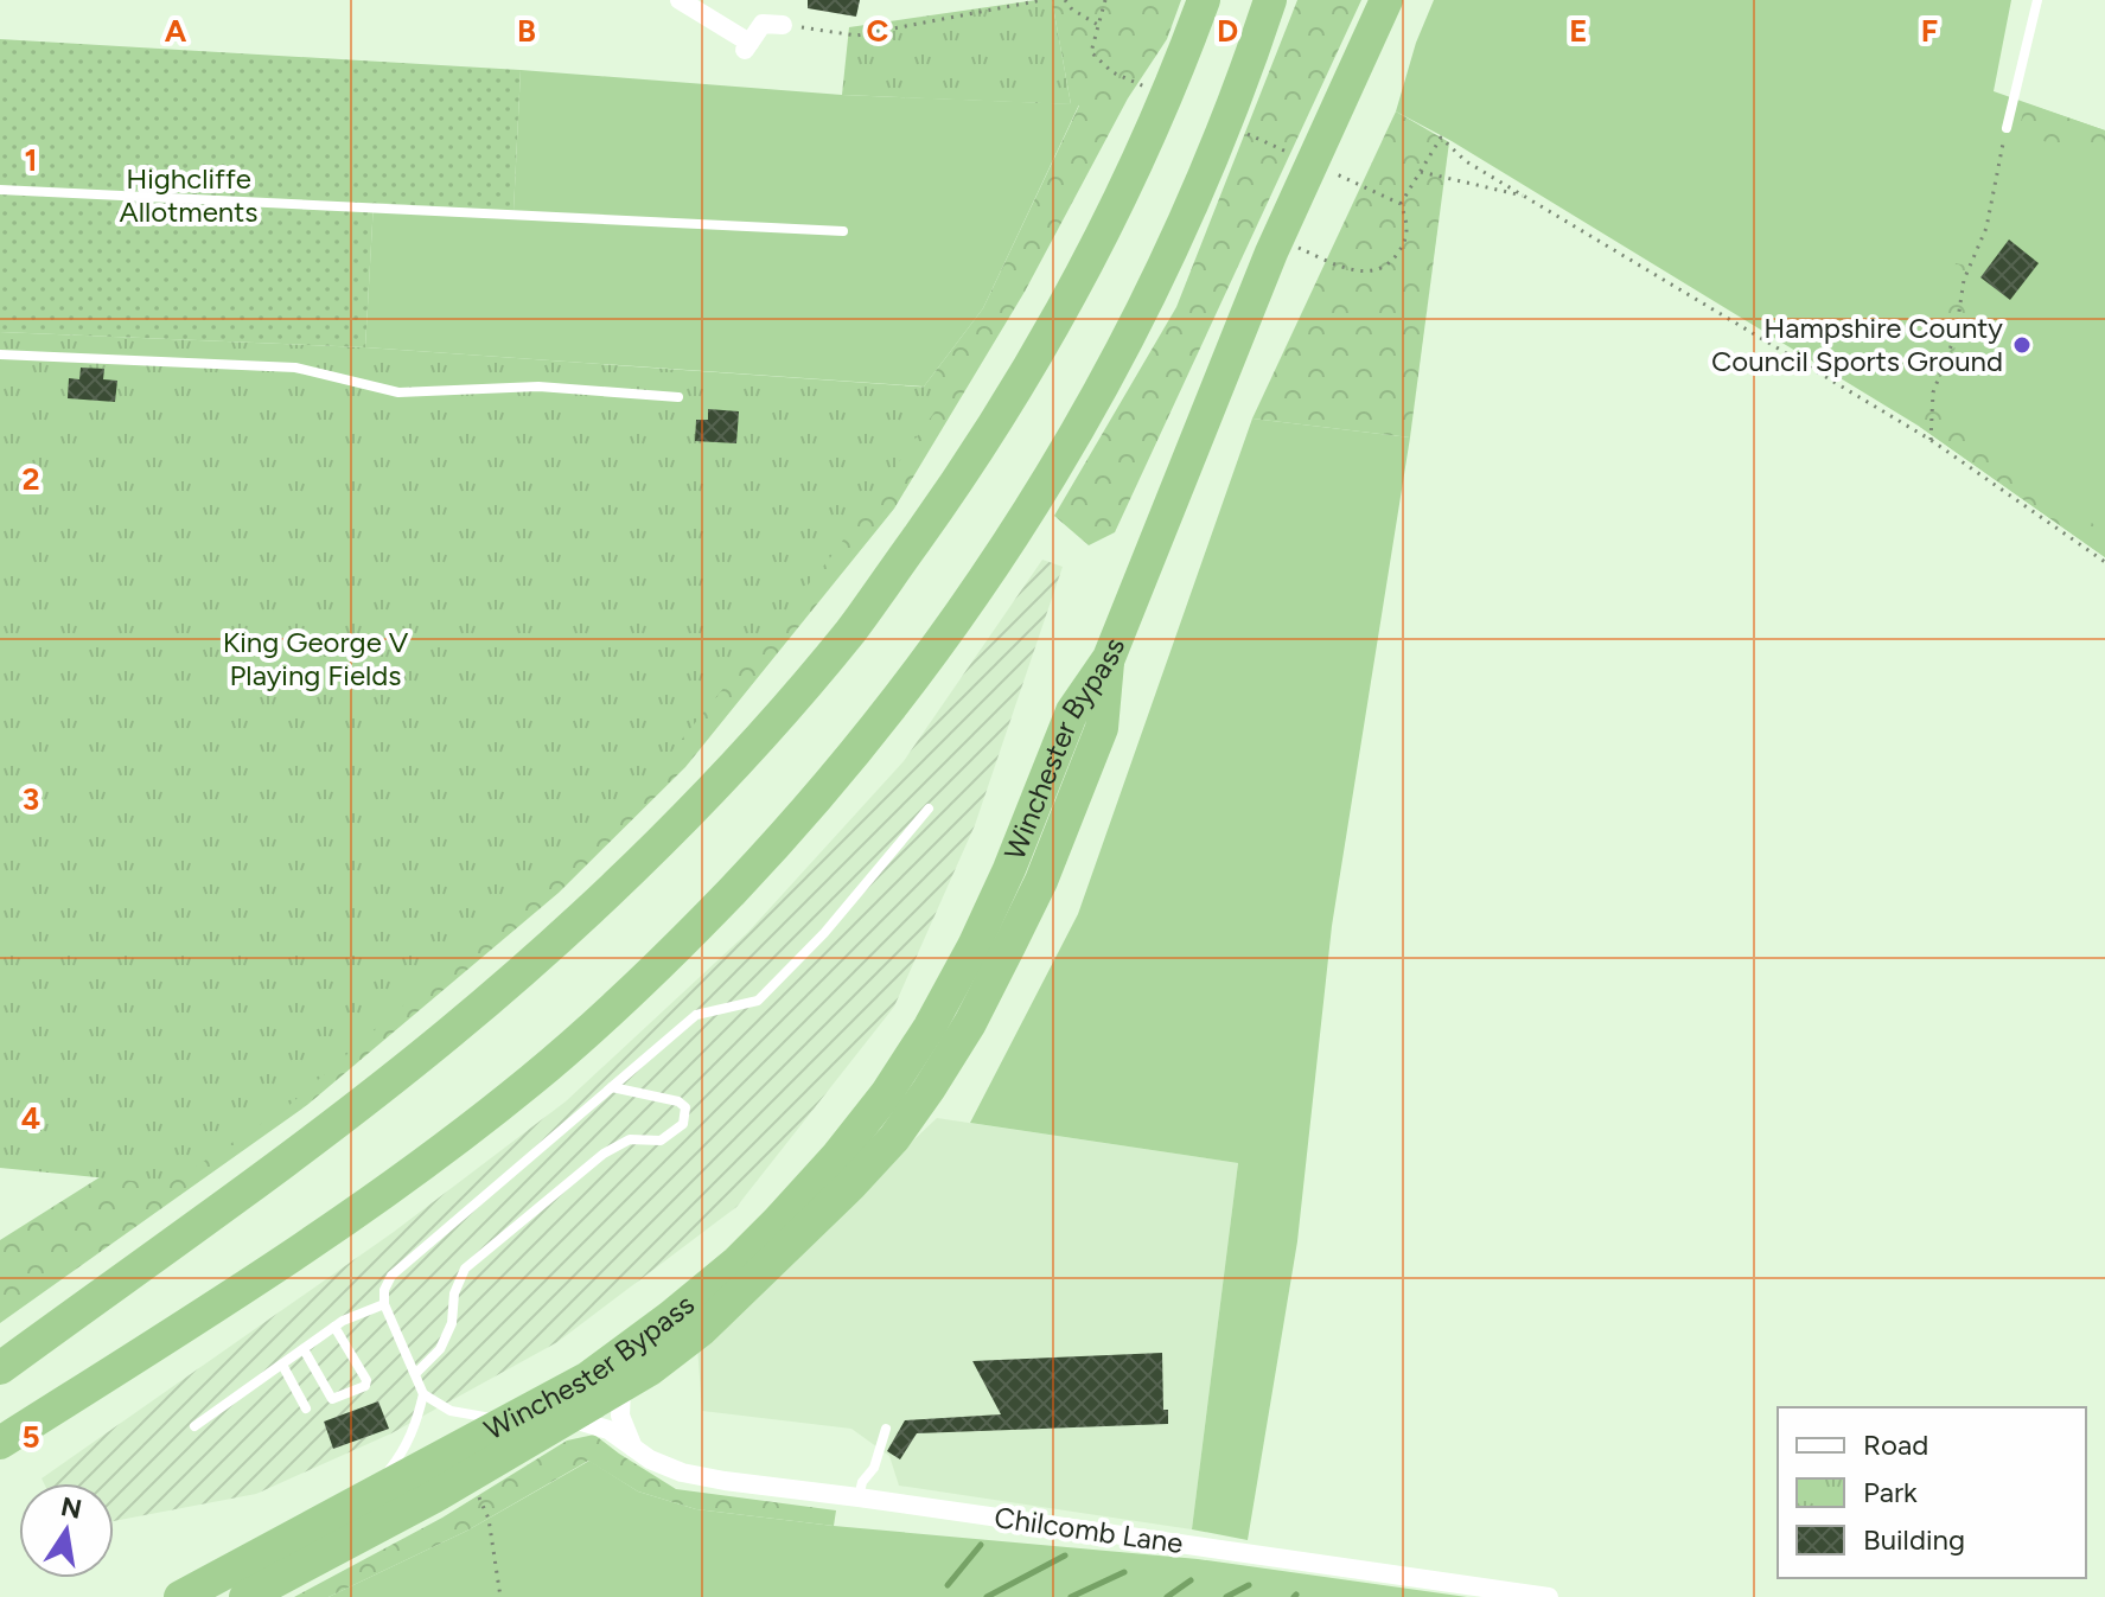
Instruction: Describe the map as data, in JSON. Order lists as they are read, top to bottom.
{
  "streets": {
    "highway": ["Winchester Bypass"],
    "street": ["Chilcomb Lane"]
  },
  "crossings": [
    ["Winchester Bypass", "Chilcomb Lane"]
  ],
  "parks": ["Highcliffe Allotments", "King George V Playing Fields"],
  "places": ["Hampshire County Council Sports Ground"],
  "legend": ["Road", "Park", "Building"],
  "north": "top",
  "grid": {
    "columns": [
      "A",
      "B",
      "C",
      "D",
      "E",
      "F"
    ],
    "rows": [
      "1",
      "2",
      "3",
      "4",
      "5"
    ]
  }
}
